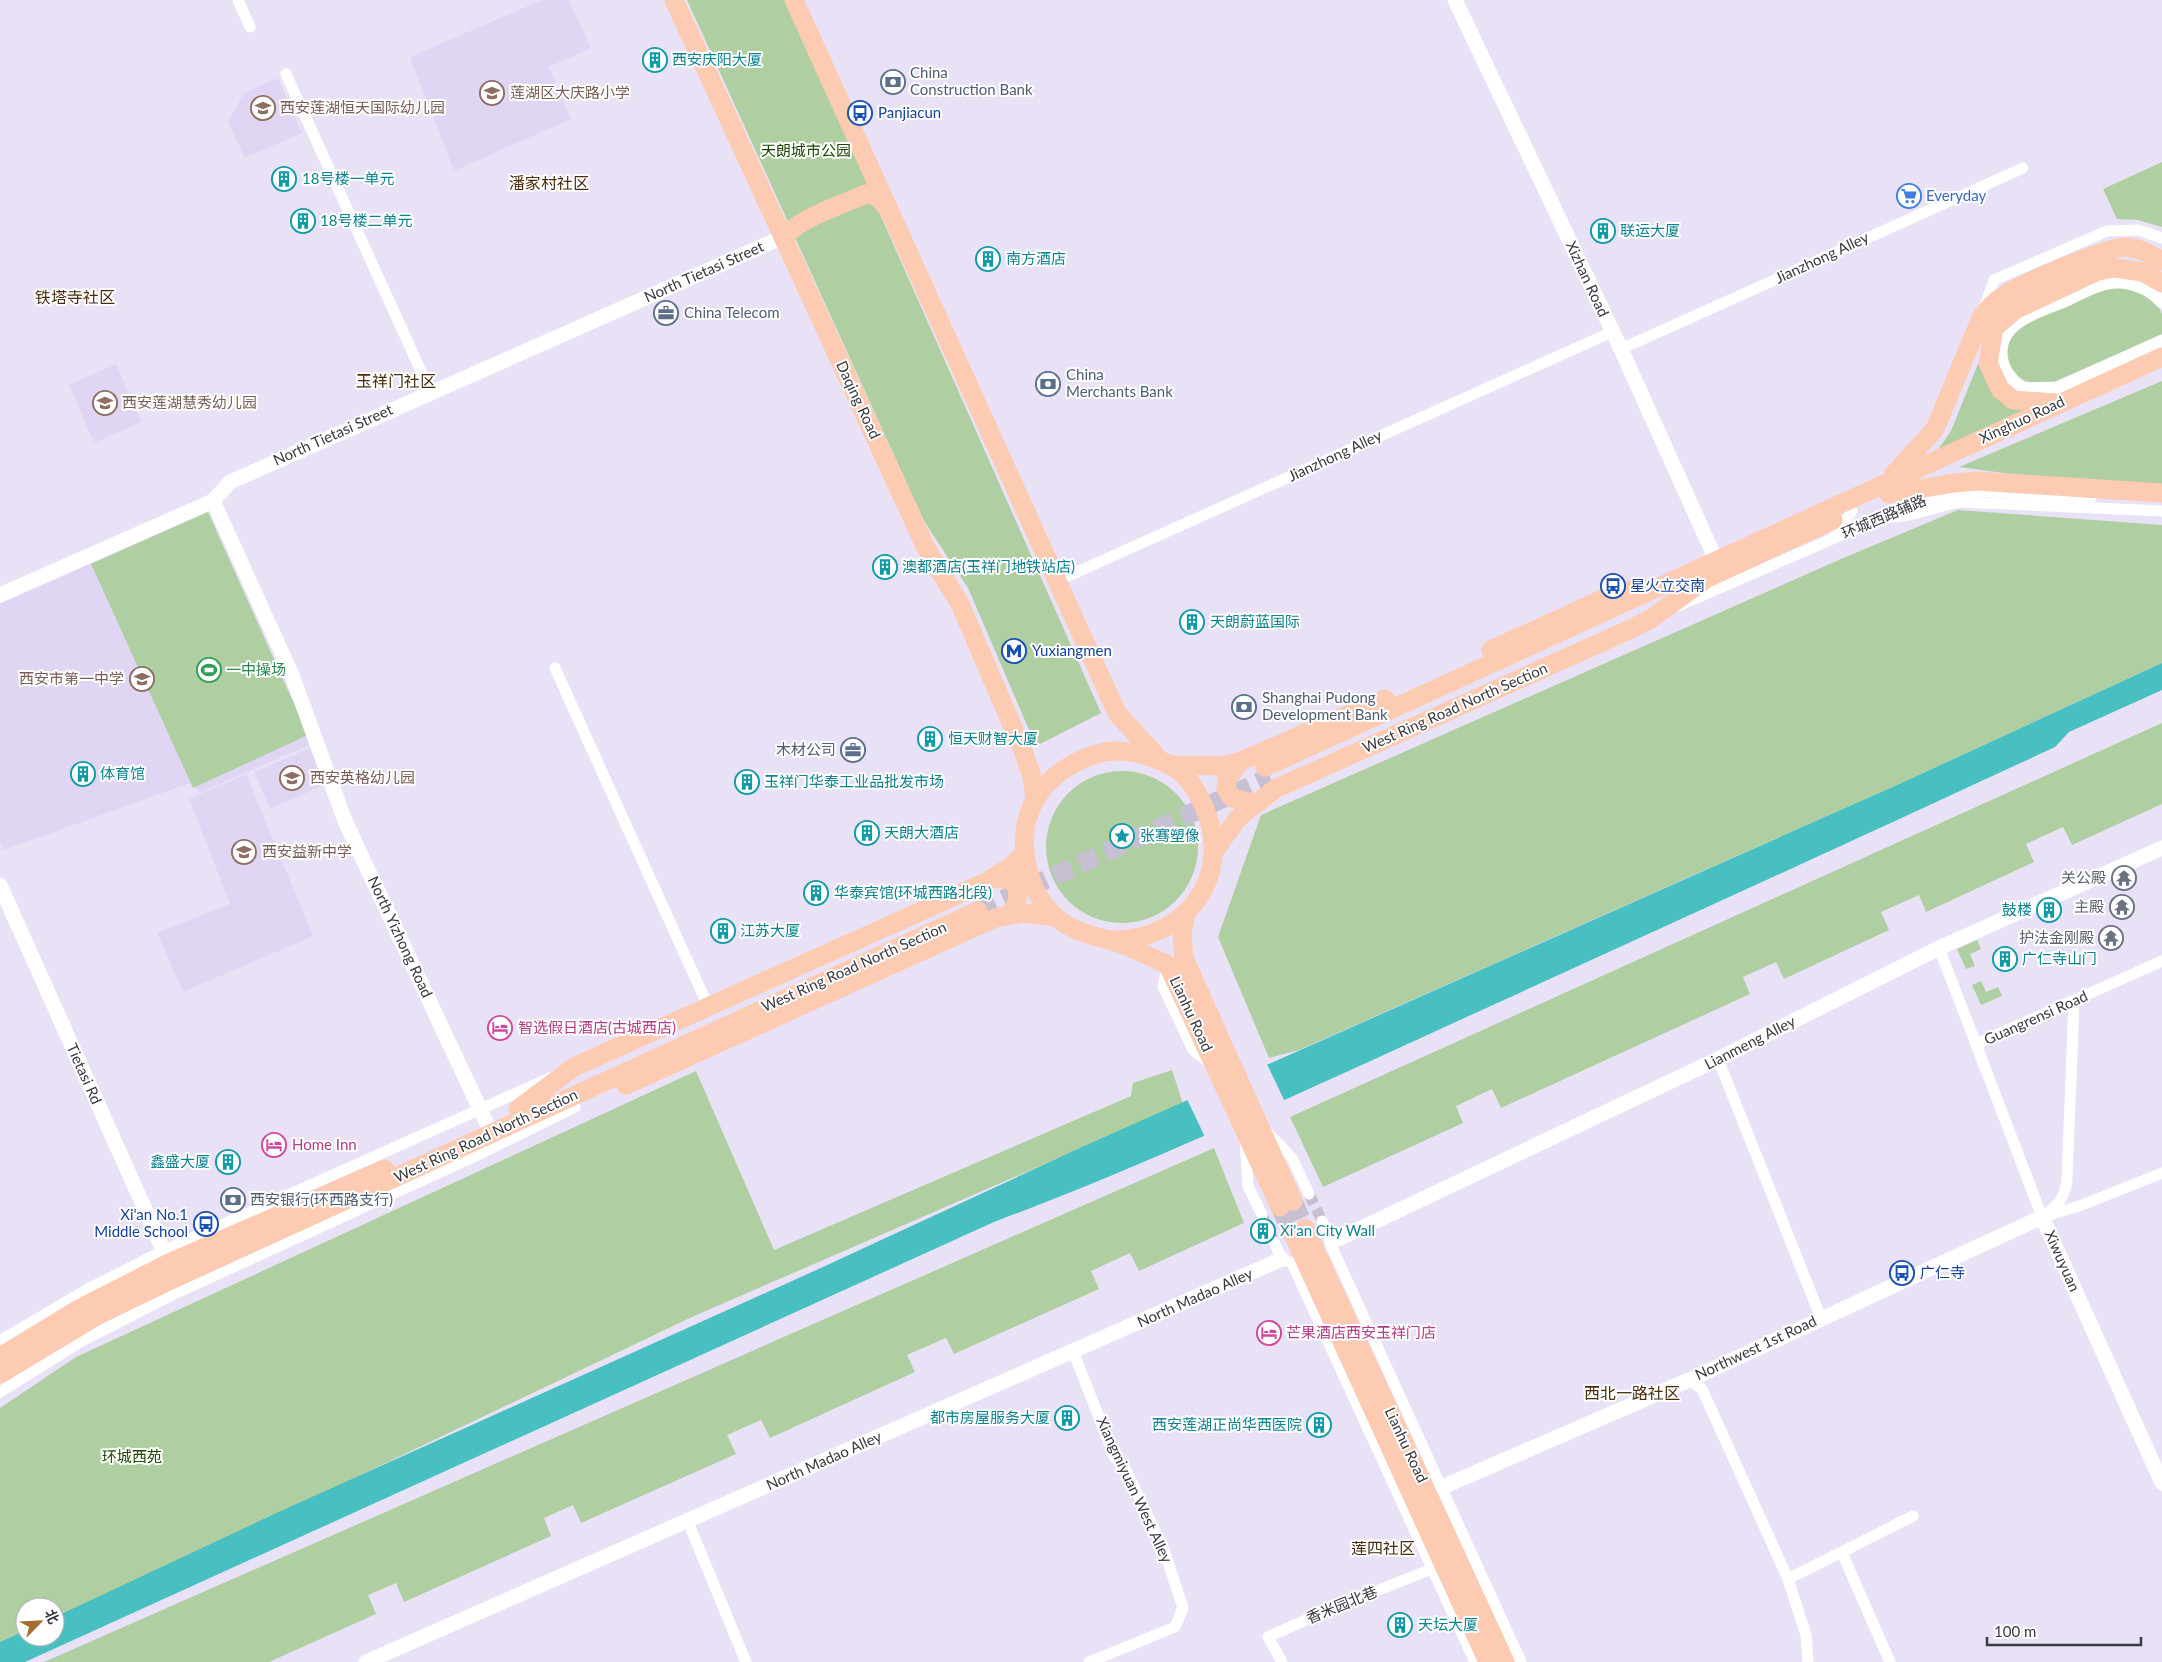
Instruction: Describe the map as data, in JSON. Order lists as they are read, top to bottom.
{
  "streets": {
    "main road": [
      "Daqing Road",
      "Xinghuo Road",
      "West Ring Road North Section",
      "Lianhu Road"
    ],
    "street": [
      "Jianzhong Alley",
      "North Tietasi Street",
      "Xizhan Road",
      "环城西路辅路",
      "North Yizhong Road",
      "Guangrensi Road",
      "Lianmeng Alley",
      "Tietasi Rd",
      "Xiwuyuan",
      "North Madao Alley",
      "Northwest 1st Road",
      "Xiangmiyuan West Alley",
      "香米园北巷"
    ]
  },
  "crossings": [
    ["Jianzhong Alley", "Xizhan Road"],
    ["North Tietasi Street", "Daqing Road"],
    ["North Tietasi Street", "North Yizhong Road"],
    ["Xizhan Road", "West Ring Road North Section"],
    ["Xinghuo Road", "West Ring Road North Section"],
    ["环城西路辅路", "West Ring Road North Section"],
    ["West Ring Road North Section", "North Yizhong Road"],
    ["West Ring Road North Section", "Tietasi Rd"],
    ["Lianhu Road", "Northwest 1st Road"],
    ["Lianhu Road", "香米园北巷"],
    ["Guangrensi Road", "Lianmeng Alley"],
    ["Guangrensi Road", "Xiwuyuan"],
    ["Xiwuyuan", "Northwest 1st Road"],
    ["North Madao Alley", "Xiangmiyuan West Alley"]
  ],
  "districts": [
    "潘家村社区",
    "铁塔寺社区",
    "玉祥门社区",
    "西北一路社区",
    "莲四社区"
  ],
  "parks": ["天朗城市公园", "环城西苑"],
  "places": {
    "building": [
      "西安庆阳大厦",
      "18号楼一单元",
      "18号楼二单元",
      "联运大厦",
      "南方酒店",
      "澳都酒店(玉祥门地铁站店)",
      "天朗蔚蓝国际",
      "恒天财智大厦",
      "体育馆",
      "玉祥门华泰工业品批发市场",
      "天朗大酒店",
      "华泰宾馆(环城西路北段)",
      "鼓楼",
      "江苏大厦",
      "广仁寺山门",
      "鑫盛大厦",
      "Xi'an City Wall",
      "都市房屋服务大厦",
      "西安莲湖正尚华西医院",
      "天坛大厦"
    ],
    "bank": [
      "China Construction Bank",
      "China Merchants Bank",
      "Shanghai Pudong Development Bank",
      "西安银行(环西路支行)"
    ],
    "school or university": [
      "莲湖区大庆路小学",
      "西安莲湖恒天国际幼儿园",
      "西安莲湖慧秀幼儿园",
      "西安市第一中学",
      "西安英格幼儿园",
      "西安益新中学"
    ],
    "bus stop": [
      "Panjiacun",
      "星火立交南",
      "Xi'an No.1 Middle School",
      "广仁寺"
    ],
    "supermarket": ["Everyday"],
    "office": ["China Telecom", "木材公司"],
    "metro station": ["Yuxiangmen"],
    "sports": ["一中操场"],
    "place": ["张骞塑像"],
    "temple": ["关公殿", "主殿", "护法金刚殿"],
    "hotel": ["智选假日酒店(古城西店)", "Home Inn", "芒果酒店西安玉祥门店"]
  },
  "scale_bar": "100 m",
  "north": "top right"
}
